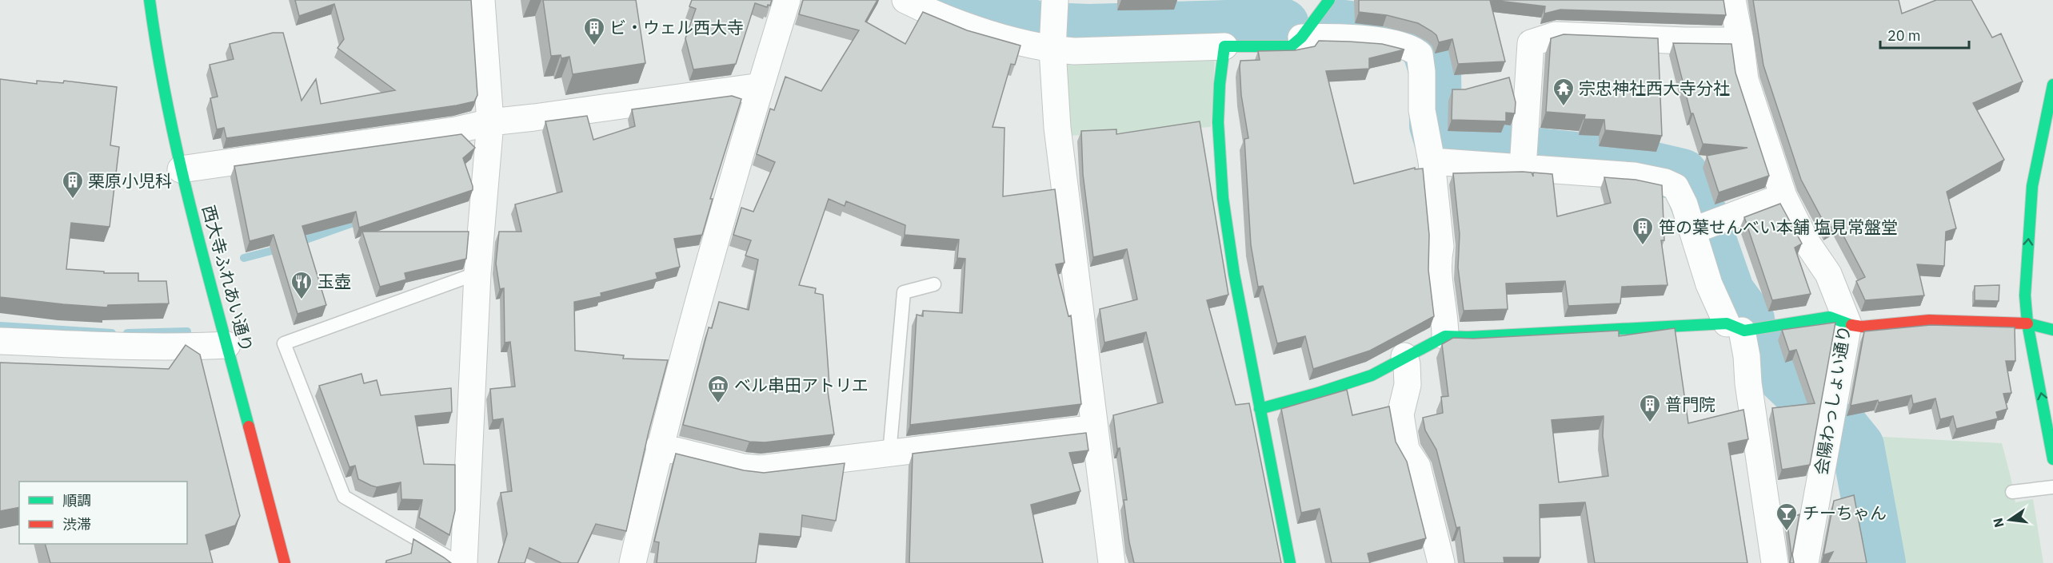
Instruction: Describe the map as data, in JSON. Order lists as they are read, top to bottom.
{
  "streets": {
    "street": ["西大寺ふれあい通り", "会陽わっしょい通り"]
  },
  "places": {
    "building": [
      "ビ・ウェル西大寺",
      "栗原小児科",
      "笹の葉せんべい本舗 塩見常盤堂",
      "普門院"
    ],
    "temple": ["宗忠神社西大寺分社"],
    "restaurant": ["玉壺"],
    "museum": ["ベル串田アトリエ"],
    "bar": ["チーちゃん"]
  },
  "legend": ["順調", "渋滞"],
  "scale_bar": "20 m",
  "north": "left"
}
